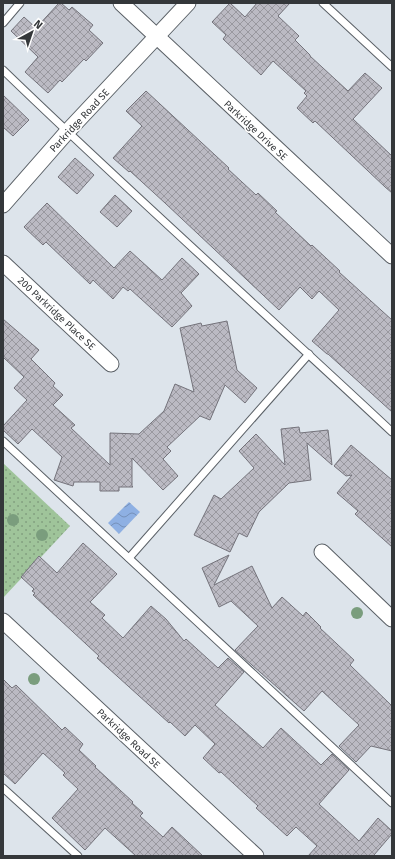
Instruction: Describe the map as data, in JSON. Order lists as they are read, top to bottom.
{
  "streets": {
    "street": ["Parkridge Road SE", "Parkridge Drive SE", "200 Parkridge Place SE"]
  },
  "crossings": [
    ["Parkridge Road SE", "Parkridge Drive SE"]
  ],
  "north": "top right"
}
